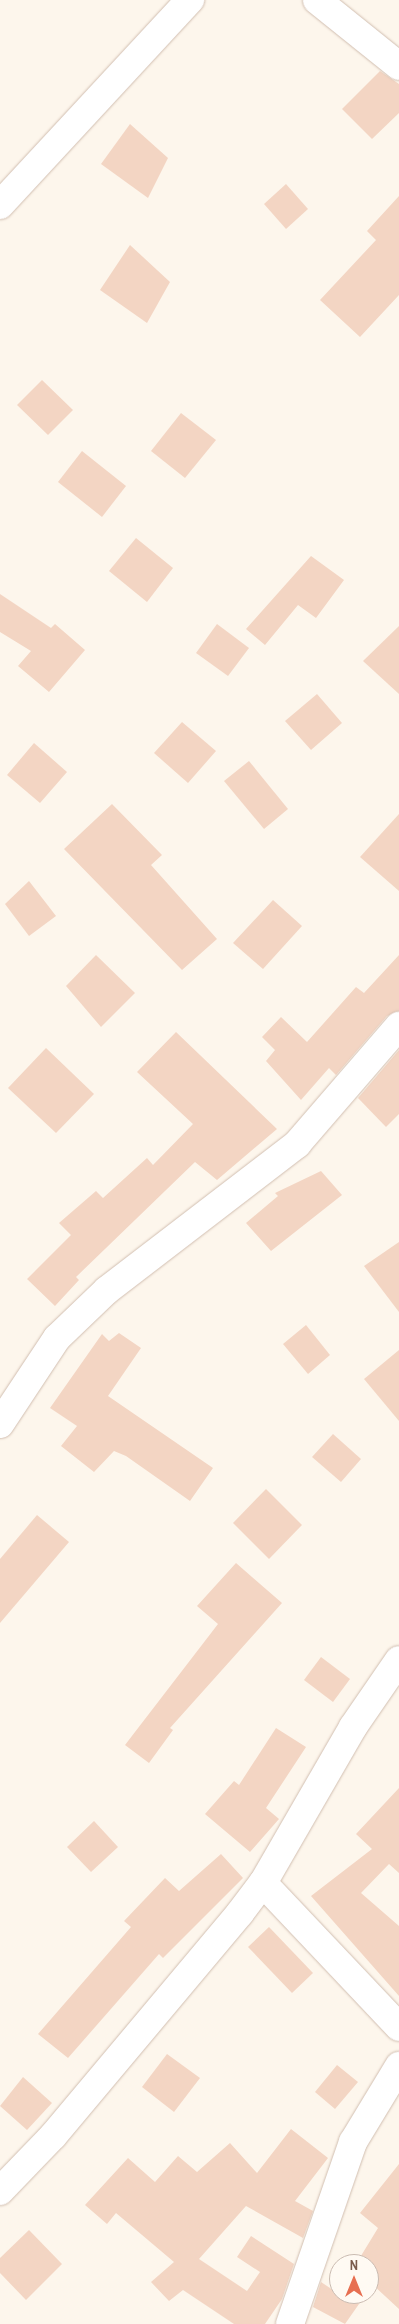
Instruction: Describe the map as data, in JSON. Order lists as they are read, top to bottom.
{
  "north": "top"
}
